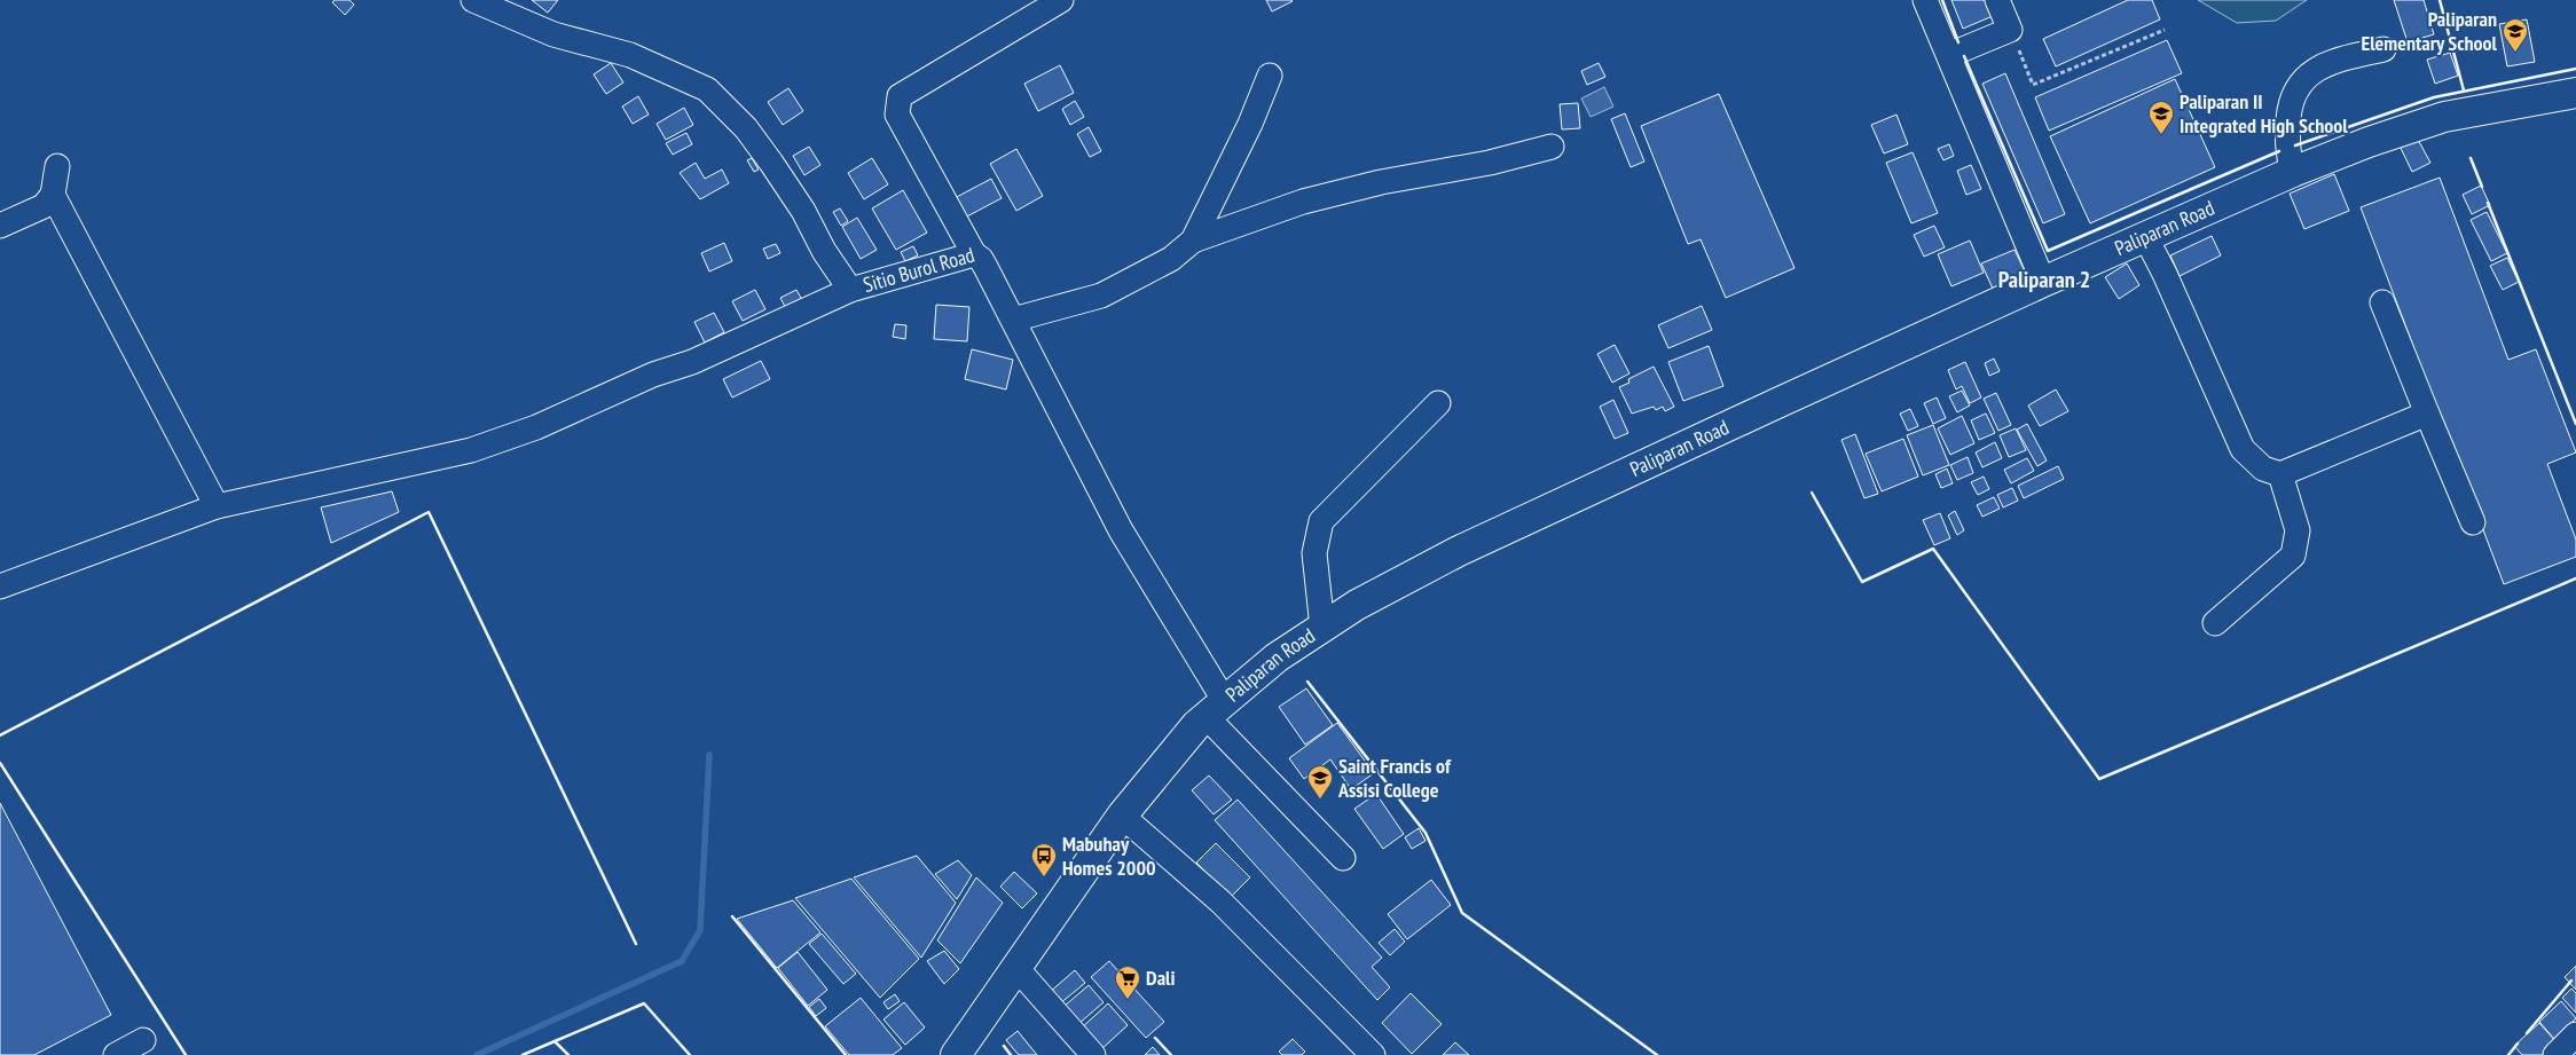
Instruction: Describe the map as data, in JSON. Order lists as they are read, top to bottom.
{
  "streets": {
    "main road": ["Paliparan Road"],
    "street": ["Sitio Burol Road"]
  },
  "crossings": [
    ["Paliparan Road", "Sitio Burol Road"]
  ],
  "districts": ["Paliparan 2"],
  "places": {
    "school or university": ["Paliparan Elementary School", "Paliparan II Integrated High School", "Saint Francis of Assisi College"],
    "bus stop": ["Mabuhay Homes 2000"],
    "supermarket": ["Dali"]
  }
}
